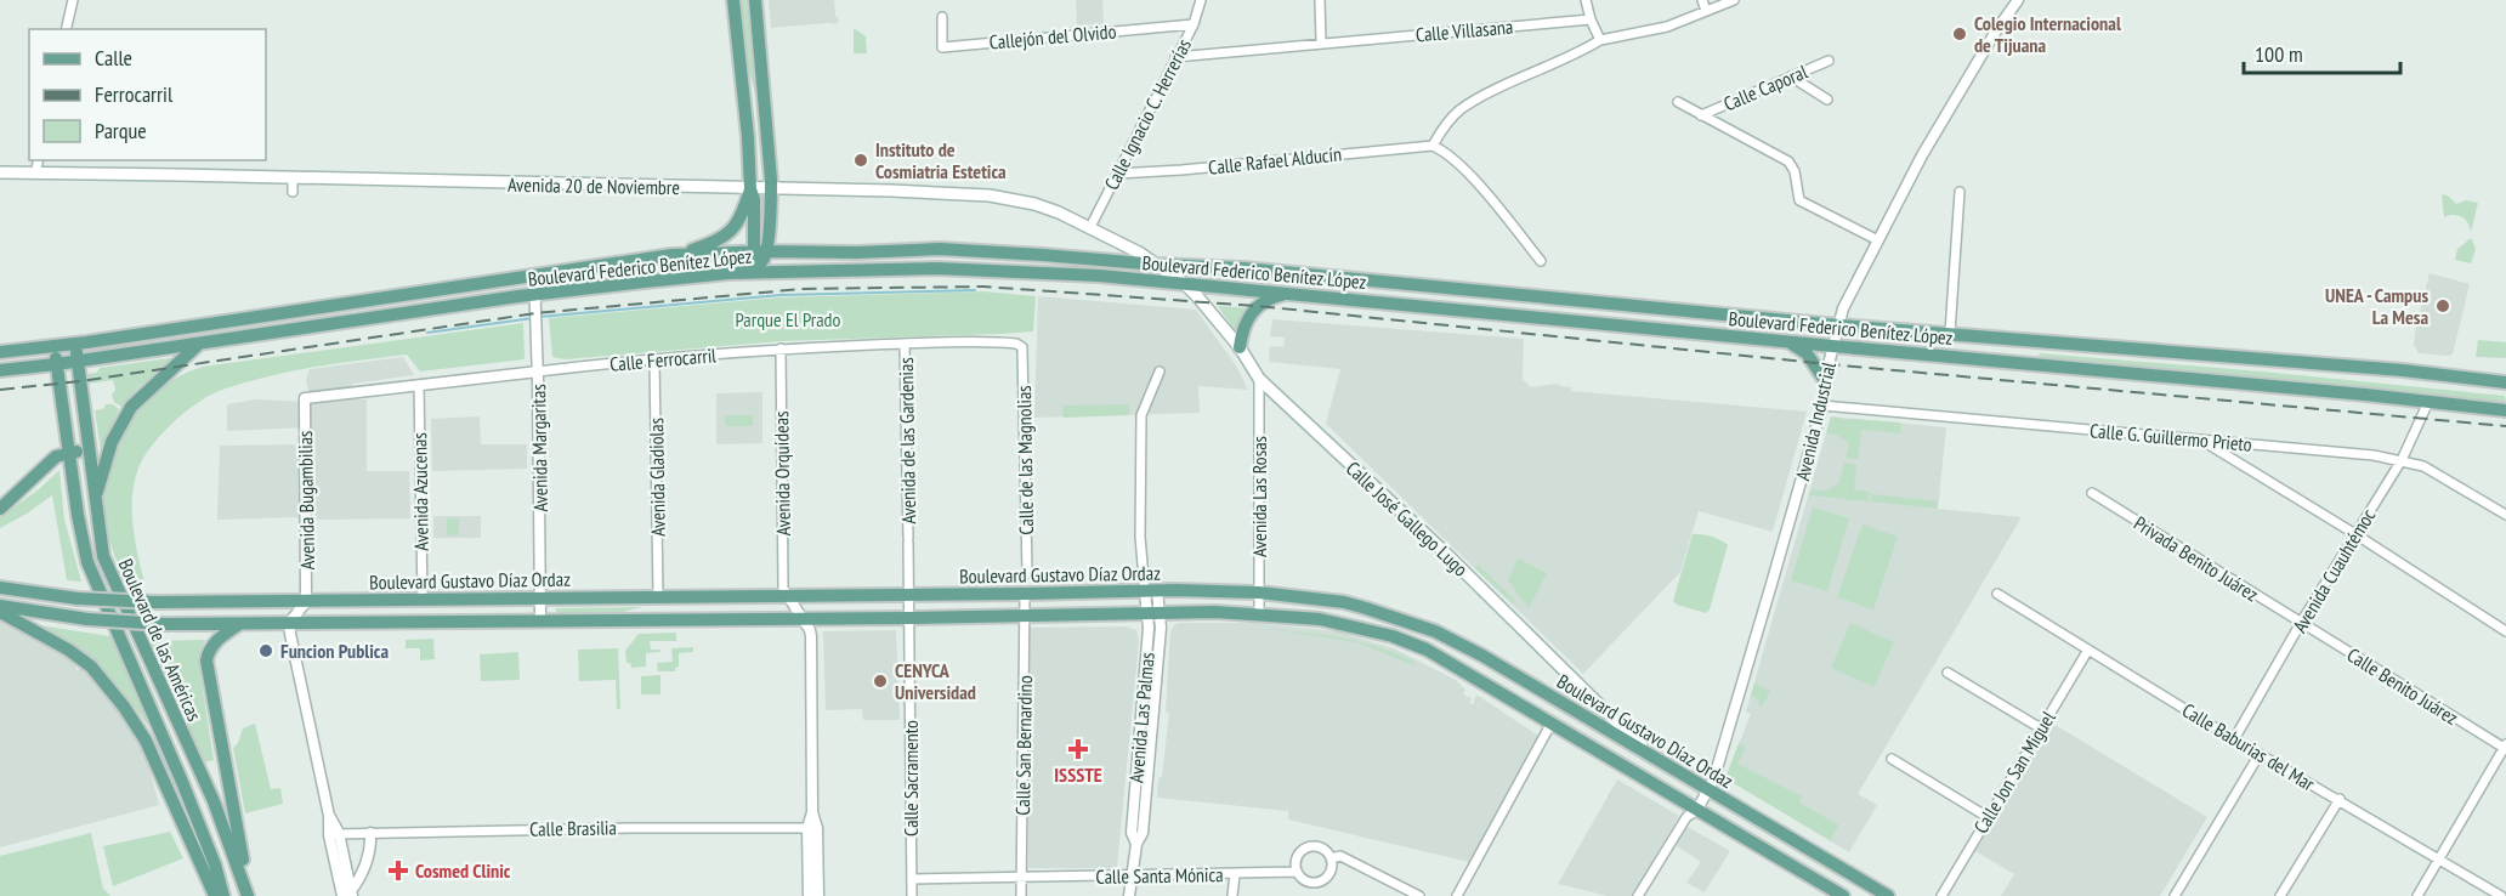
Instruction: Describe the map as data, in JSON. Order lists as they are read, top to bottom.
{
  "streets": {
    "main road": [
      "Avenida 20 de Noviembre",
      "Boulevard Federico Benítez López",
      "Calle José Gallego Lugo",
      "Boulevard Gustavo Díaz Ordaz",
      "Boulevard de las Américas"
    ],
    "street": [
      "Calle Villasana",
      "Callejón del Olvido",
      "Calle Caporal",
      "Calle Ignacio C. Herrerías",
      "Calle Rafael Alducín",
      "Calle Ferrocarril",
      "Avenida Industrial",
      "Calle G. Guillermo Prieto",
      "Avenida de las Gardenias",
      "Avenida Margaritas",
      "Calle de las Magnolias",
      "Avenida Orquídeas",
      "Avenida Gladiolas",
      "Avenida Azucenas",
      "Avenida Las Rosas",
      "Avenida Bugambilias",
      "Privada Benito Juárez",
      "Avenida Cuauhtémoc",
      "Calle Benito Juárez",
      "Avenida Las Palmas",
      "Calle San Bernardino",
      "Calle Baburias del Mar",
      "Calle Jon San Miguel",
      "Calle Sacramento",
      "Calle Brasilia",
      "Calle Santa Mónica"
    ]
  },
  "crossings": [
    ["Calle Villasana", "Calle Ignacio C. Herrerías"],
    ["Callejón del Olvido", "Calle Ignacio C. Herrerías"],
    ["Calle Ignacio C. Herrerías", "Calle Rafael Alducín"],
    ["Calle Ignacio C. Herrerías", "Avenida 20 de Noviembre"],
    ["Avenida 20 de Noviembre", "Boulevard Federico Benítez López"],
    ["Avenida 20 de Noviembre", "Calle José Gallego Lugo"],
    ["Boulevard Federico Benítez López", "Avenida Industrial"],
    ["Boulevard Federico Benítez López", "Avenida Margaritas"],
    ["Boulevard Federico Benítez López", "Calle José Gallego Lugo"],
    ["Boulevard Federico Benítez López", "Avenida Cuauhtémoc"],
    ["Boulevard Federico Benítez López", "Boulevard de las Américas"],
    ["Calle Ferrocarril", "Avenida de las Gardenias"],
    ["Calle Ferrocarril", "Avenida Margaritas"],
    ["Calle Ferrocarril", "Calle de las Magnolias"],
    ["Calle Ferrocarril", "Avenida Orquídeas"],
    ["Calle Ferrocarril", "Avenida Gladiolas"],
    ["Calle Ferrocarril", "Avenida Azucenas"],
    ["Calle Ferrocarril", "Avenida Bugambilias"],
    ["Avenida Industrial", "Calle G. Guillermo Prieto"],
    ["Avenida Industrial", "Boulevard Gustavo Díaz Ordaz"],
    ["Calle G. Guillermo Prieto", "Avenida Cuauhtémoc"],
    ["Avenida de las Gardenias", "Boulevard Gustavo Díaz Ordaz"],
    ["Avenida de las Gardenias", "Calle Sacramento"],
    ["Avenida Margaritas", "Boulevard Gustavo Díaz Ordaz"],
    ["Avenida Orquídeas", "Boulevard Gustavo Díaz Ordaz"],
    ["Avenida Gladiolas", "Boulevard Gustavo Díaz Ordaz"],
    ["Avenida Azucenas", "Boulevard Gustavo Díaz Ordaz"],
    ["Avenida Las Rosas", "Calle José Gallego Lugo"],
    ["Avenida Las Rosas", "Boulevard Gustavo Díaz Ordaz"],
    ["Avenida Bugambilias", "Boulevard Gustavo Díaz Ordaz"],
    ["Calle José Gallego Lugo", "Boulevard Gustavo Díaz Ordaz"],
    ["Privada Benito Juárez", "Avenida Cuauhtémoc"],
    ["Privada Benito Juárez", "Calle Benito Juárez"],
    ["Avenida Cuauhtémoc", "Calle Benito Juárez"],
    ["Avenida Cuauhtémoc", "Calle Baburias del Mar"],
    ["Boulevard Gustavo Díaz Ordaz", "Avenida Las Palmas"],
    ["Boulevard Gustavo Díaz Ordaz", "Calle San Bernardino"],
    ["Boulevard Gustavo Díaz Ordaz", "Calle Sacramento"],
    ["Avenida Las Palmas", "Calle Santa Mónica"],
    ["Calle San Bernardino", "Calle Santa Mónica"],
    ["Calle Baburias del Mar", "Calle Jon San Miguel"],
    ["Calle Sacramento", "Calle Santa Mónica"]
  ],
  "parks": ["Parque El Prado"],
  "places": {
    "other": [
      "Colegio Internacional de Tijuana",
      "Instituto de Cosmiatria Estetica",
      "UNEA - Campus La Mesa",
      "Funcion Publica",
      "CENYCA Universidad"
    ],
    "health": ["ISSSTE", "Cosmed Clinic"]
  },
  "legend": ["Calle", "Ferrocarril", "Parque"],
  "scale_bar": "100 m"
}
